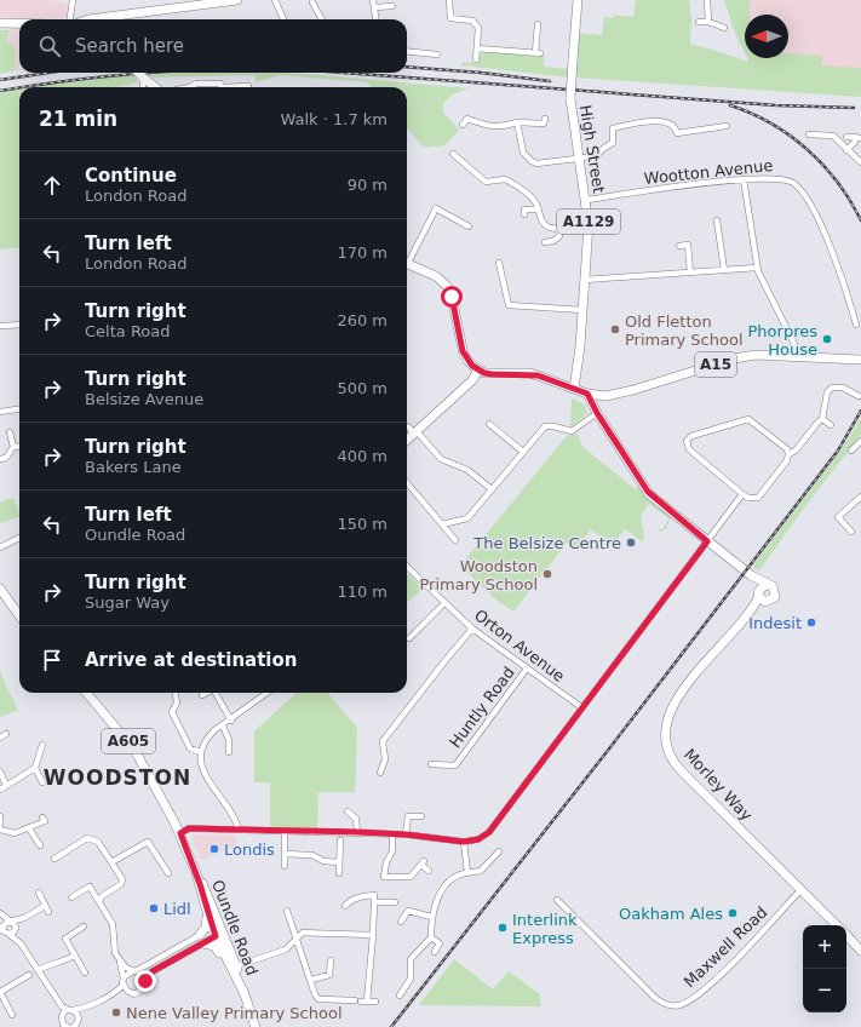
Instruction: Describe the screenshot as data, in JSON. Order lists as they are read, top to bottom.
{
  "streets": {
    "main road": [
      "High Street",
      "A1129",
      "A15",
      "A605",
      "Morley Way",
      "Oundle Road"
    ],
    "street": [
      "Wootton Avenue",
      "Orton Avenue",
      "Huntly Road",
      "Maxwell Road"
    ]
  },
  "crossings": [
    ["High Street", "Wootton Avenue"],
    ["High Street", "A15"],
    ["Orton Avenue", "Huntly Road"],
    ["Morley Way", "Maxwell Road"]
  ],
  "districts": ["WOODSTON"],
  "places": [
    "Old Fletton Primary School",
    "Phorpres House",
    "The Belsize Centre",
    "Woodston Primary School",
    "Indesit",
    "Londis",
    "Lidl",
    "Oakham Ales",
    "Interlink Express",
    "Nene Valley Primary School"
  ],
  "north": "left",
  "page": {
    "search": "Search here",
    "heading": ["21 min", "Walk · 1.7 km"],
    "list": [
      ["Continue", "London Road", "90 m"],
      ["Turn left", "London Road", "170 m"],
      ["Turn right", "Celta Road", "260 m"],
      ["Turn right", "Belsize Avenue", "500 m"],
      ["Turn right", "Bakers Lane", "400 m"],
      ["Turn left", "Oundle Road", "150 m"],
      ["Turn right", "Sugar Way", "110 m"],
      "Arrive at destination"
    ],
    "map_buttons": ["+", "−"]
  }
}
